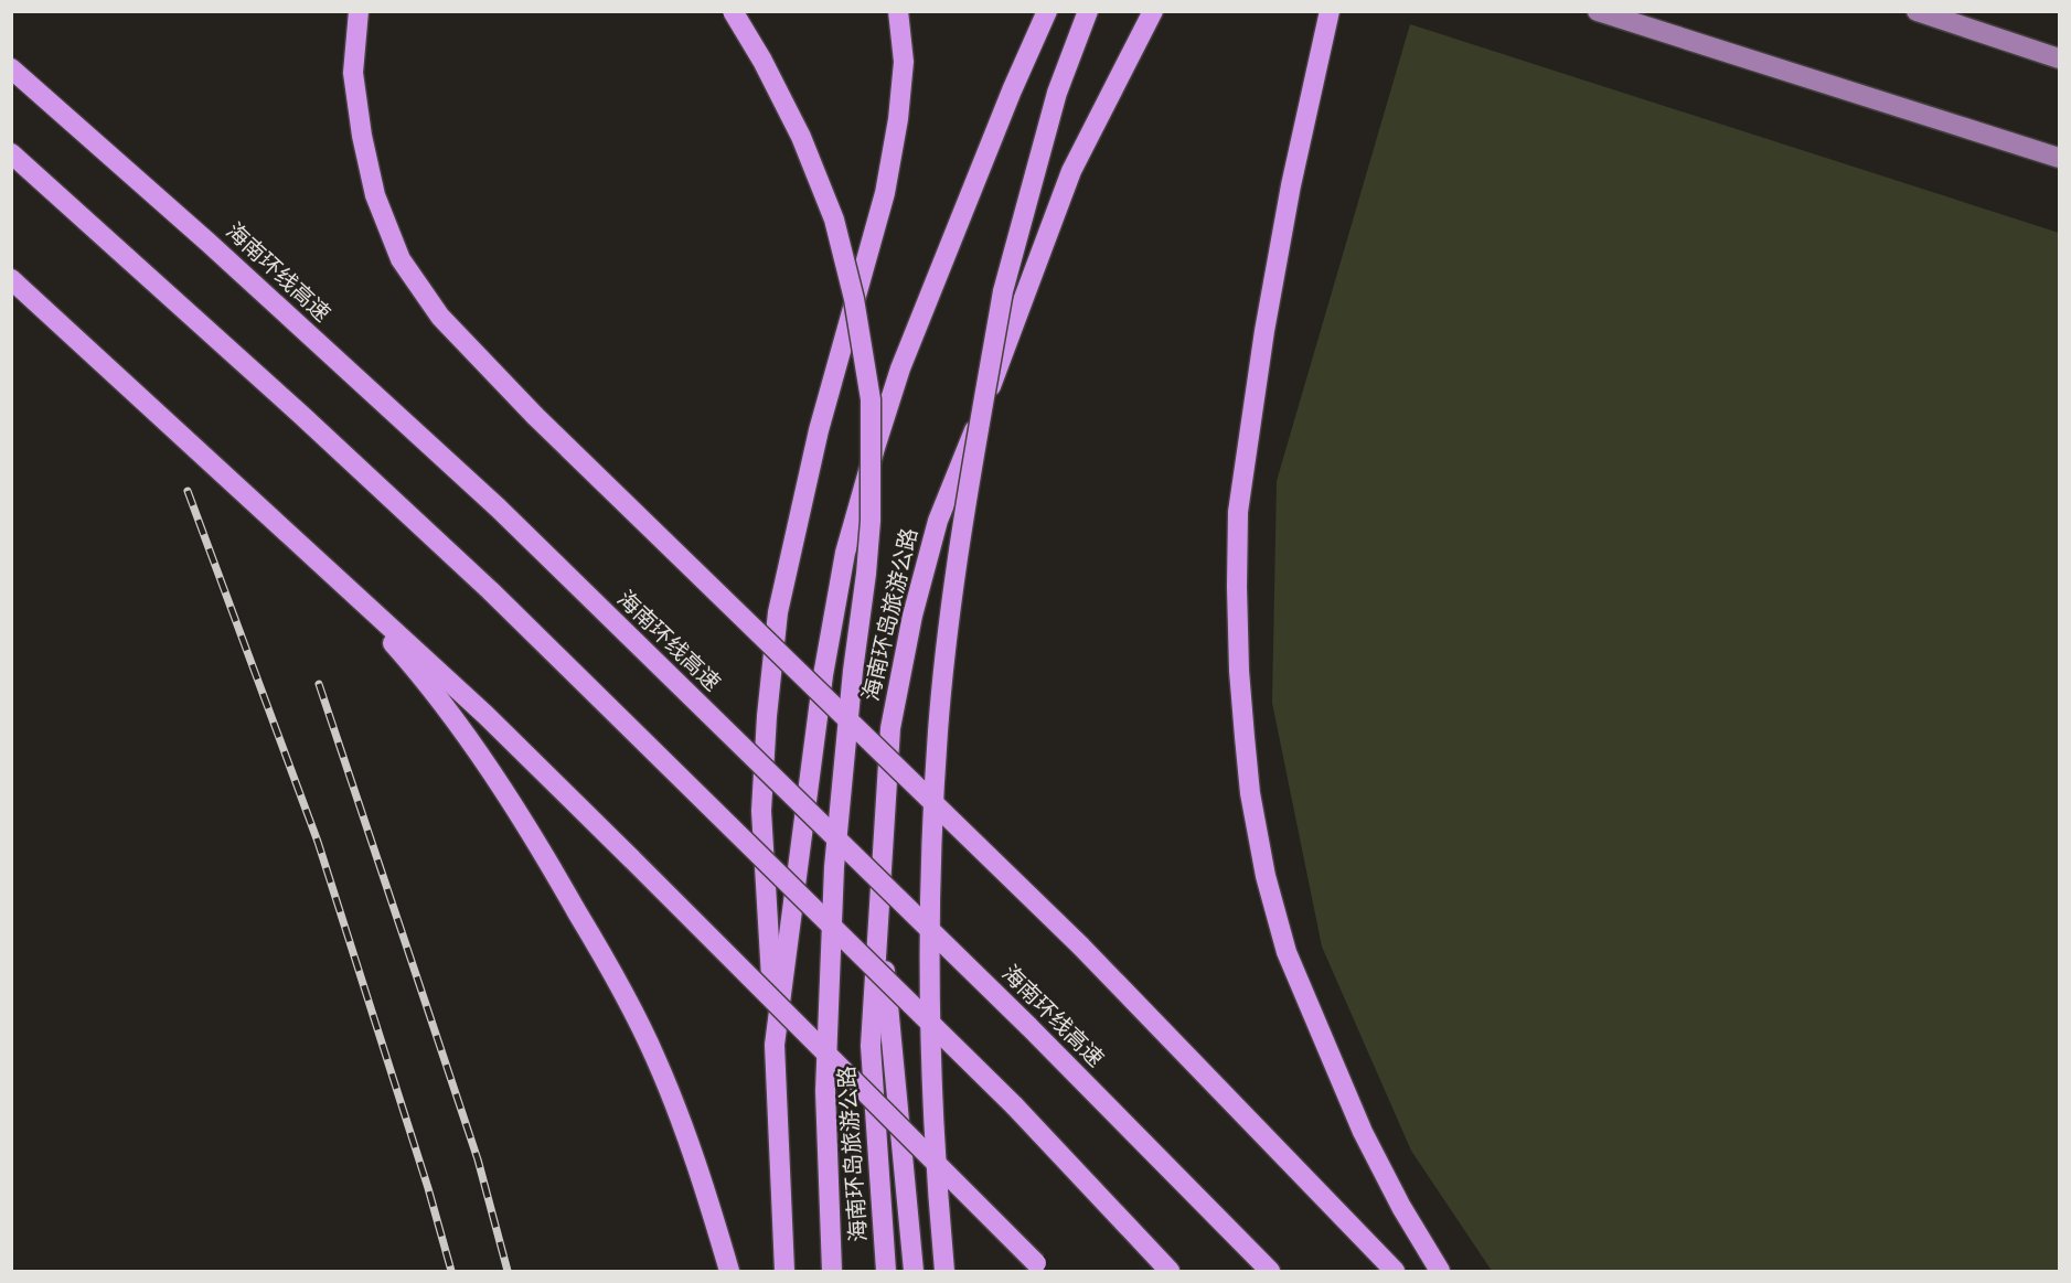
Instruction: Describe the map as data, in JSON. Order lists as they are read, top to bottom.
{
  "streets": {
    "highway": ["海南环线高速", "海南环岛旅游公路"]
  }
}
